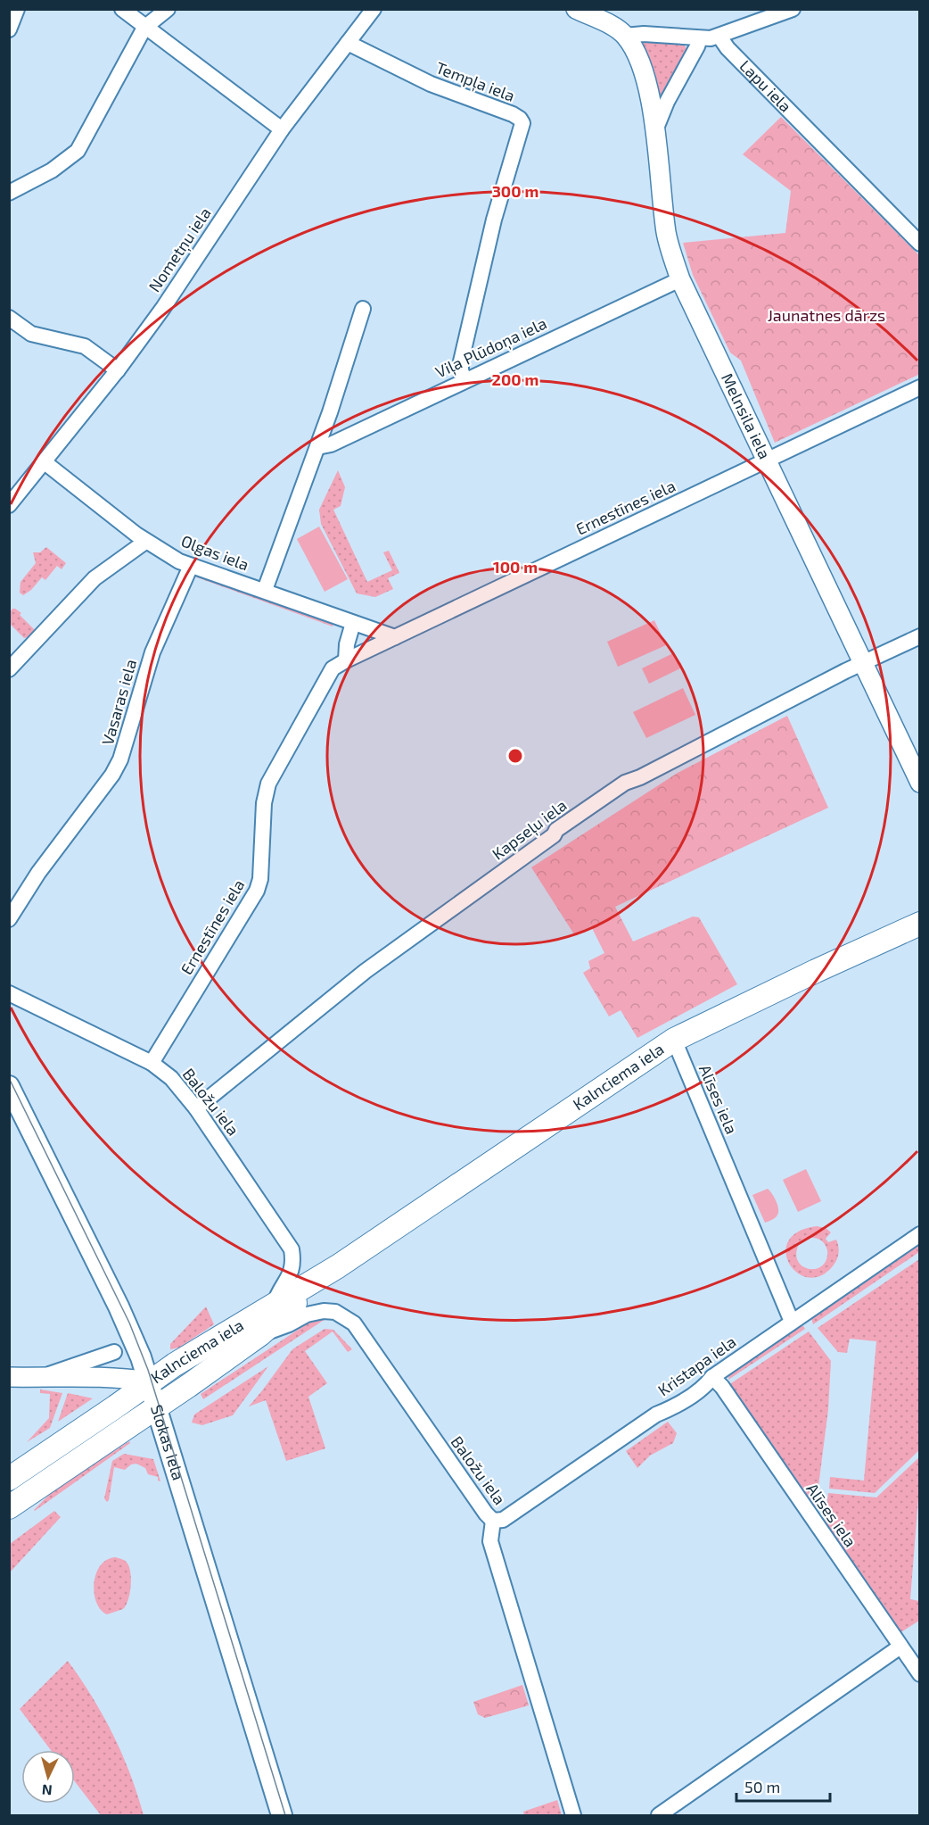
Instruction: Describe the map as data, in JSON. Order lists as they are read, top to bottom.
{
  "streets": {
    "main road": ["Kalnciema iela", "Slokas iela"],
    "street": [
      "Tempļa iela",
      "Lapu iela",
      "Nometņu iela",
      "Viļa Plūdoņa iela",
      "Melnsila iela",
      "Ernestīnes iela",
      "Olgas iela",
      "Vasaras iela",
      "Kapseļu iela",
      "Alīses iela",
      "Baložu iela",
      "Kristapa iela"
    ]
  },
  "crossings": [
    ["Tempļa iela", "Nometņu iela"],
    ["Tempļa iela", "Viļa Plūdoņa iela"],
    ["Nometņu iela", "Olgas iela"],
    ["Viļa Plūdoņa iela", "Melnsila iela"],
    ["Melnsila iela", "Ernestīnes iela"],
    ["Melnsila iela", "Kapseļu iela"],
    ["Ernestīnes iela", "Olgas iela"],
    ["Ernestīnes iela", "Baložu iela"],
    ["Olgas iela", "Vasaras iela"],
    ["Kapseļu iela", "Baložu iela"],
    ["Kalnciema iela", "Alīses iela"],
    ["Kalnciema iela", "Baložu iela"],
    ["Kalnciema iela", "Slokas iela"],
    ["Alīses iela", "Kristapa iela"],
    ["Baložu iela", "Kristapa iela"]
  ],
  "parks": ["Jaunatnes dārzs"],
  "scale_bar": "50 m",
  "north": "bottom",
  "rings": ["300 m", "200 m", "100 m"]
}
